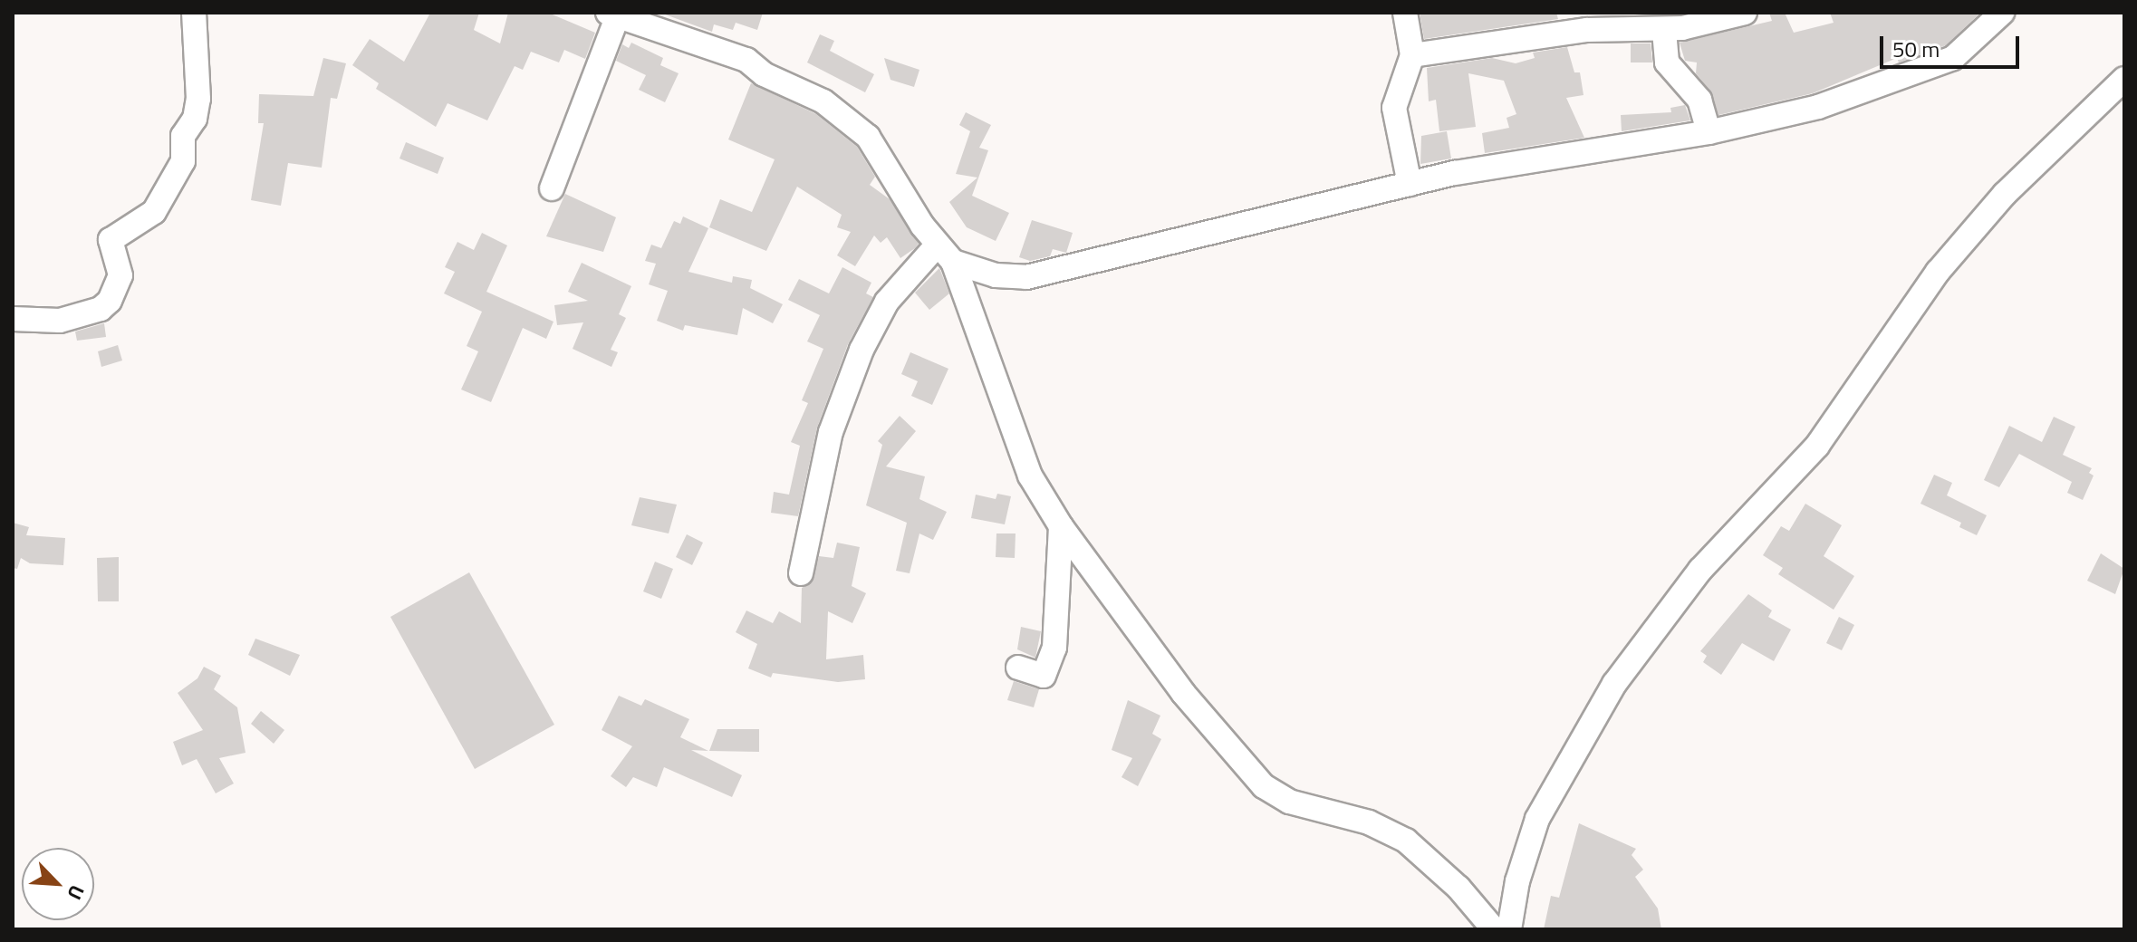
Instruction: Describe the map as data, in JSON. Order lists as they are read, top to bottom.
{
  "scale_bar": "50 m",
  "north": "bottom right"
}
